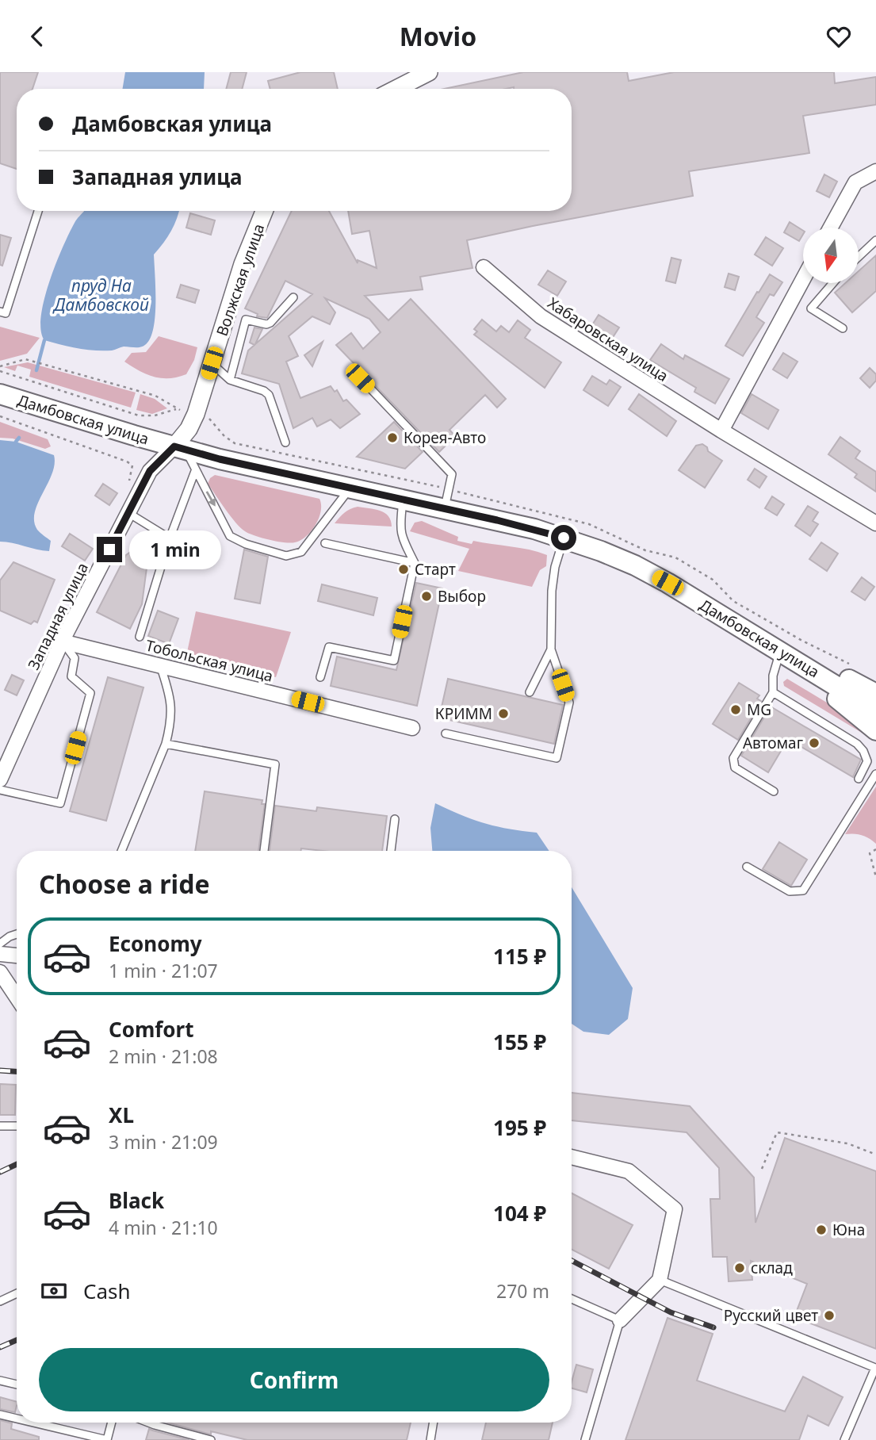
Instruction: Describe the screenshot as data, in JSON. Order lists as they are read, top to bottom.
{
  "streets": {
    "main road": ["Дамбовская улица"],
    "street": [
      "Волжская улица",
      "Хабаровская улица",
      "Западная улица",
      "Тобольская улица"
    ]
  },
  "crossings": [
    ["Волжская улица", "Дамбовская улица"],
    ["Волжская улица", "Западная улица"],
    ["Дамбовская улица", "Западная улица"],
    ["Западная улица", "Тобольская улица"]
  ],
  "water": ["пруд На Дамбовской"],
  "places": [
    "Корея-Авто",
    "Старт",
    "Выбор",
    "MG",
    "КРИММ",
    "Автомаг",
    "Юна",
    "склад",
    "Русский цвет"
  ],
  "north": "bottom",
  "page": {
    "header": "Movio",
    "banner": ["Дамбовская улица", "Западная улица"],
    "bubble": "1 min",
    "heading": "Choose a ride",
    "list": [
      {
        "name": "Economy",
        "note": "1 min · 21:07",
        "value": "115 ₽"
      },
      {
        "name": "Comfort",
        "note": "2 min · 21:08",
        "value": "155 ₽"
      },
      {
        "name": "XL",
        "note": "3 min · 21:09",
        "value": "195 ₽"
      },
      {
        "name": "Black",
        "note": "4 min · 21:10",
        "value": "104 ₽"
      }
    ],
    "pay": ["Cash", "270 m"],
    "buttons": "Confirm"
  }
}
